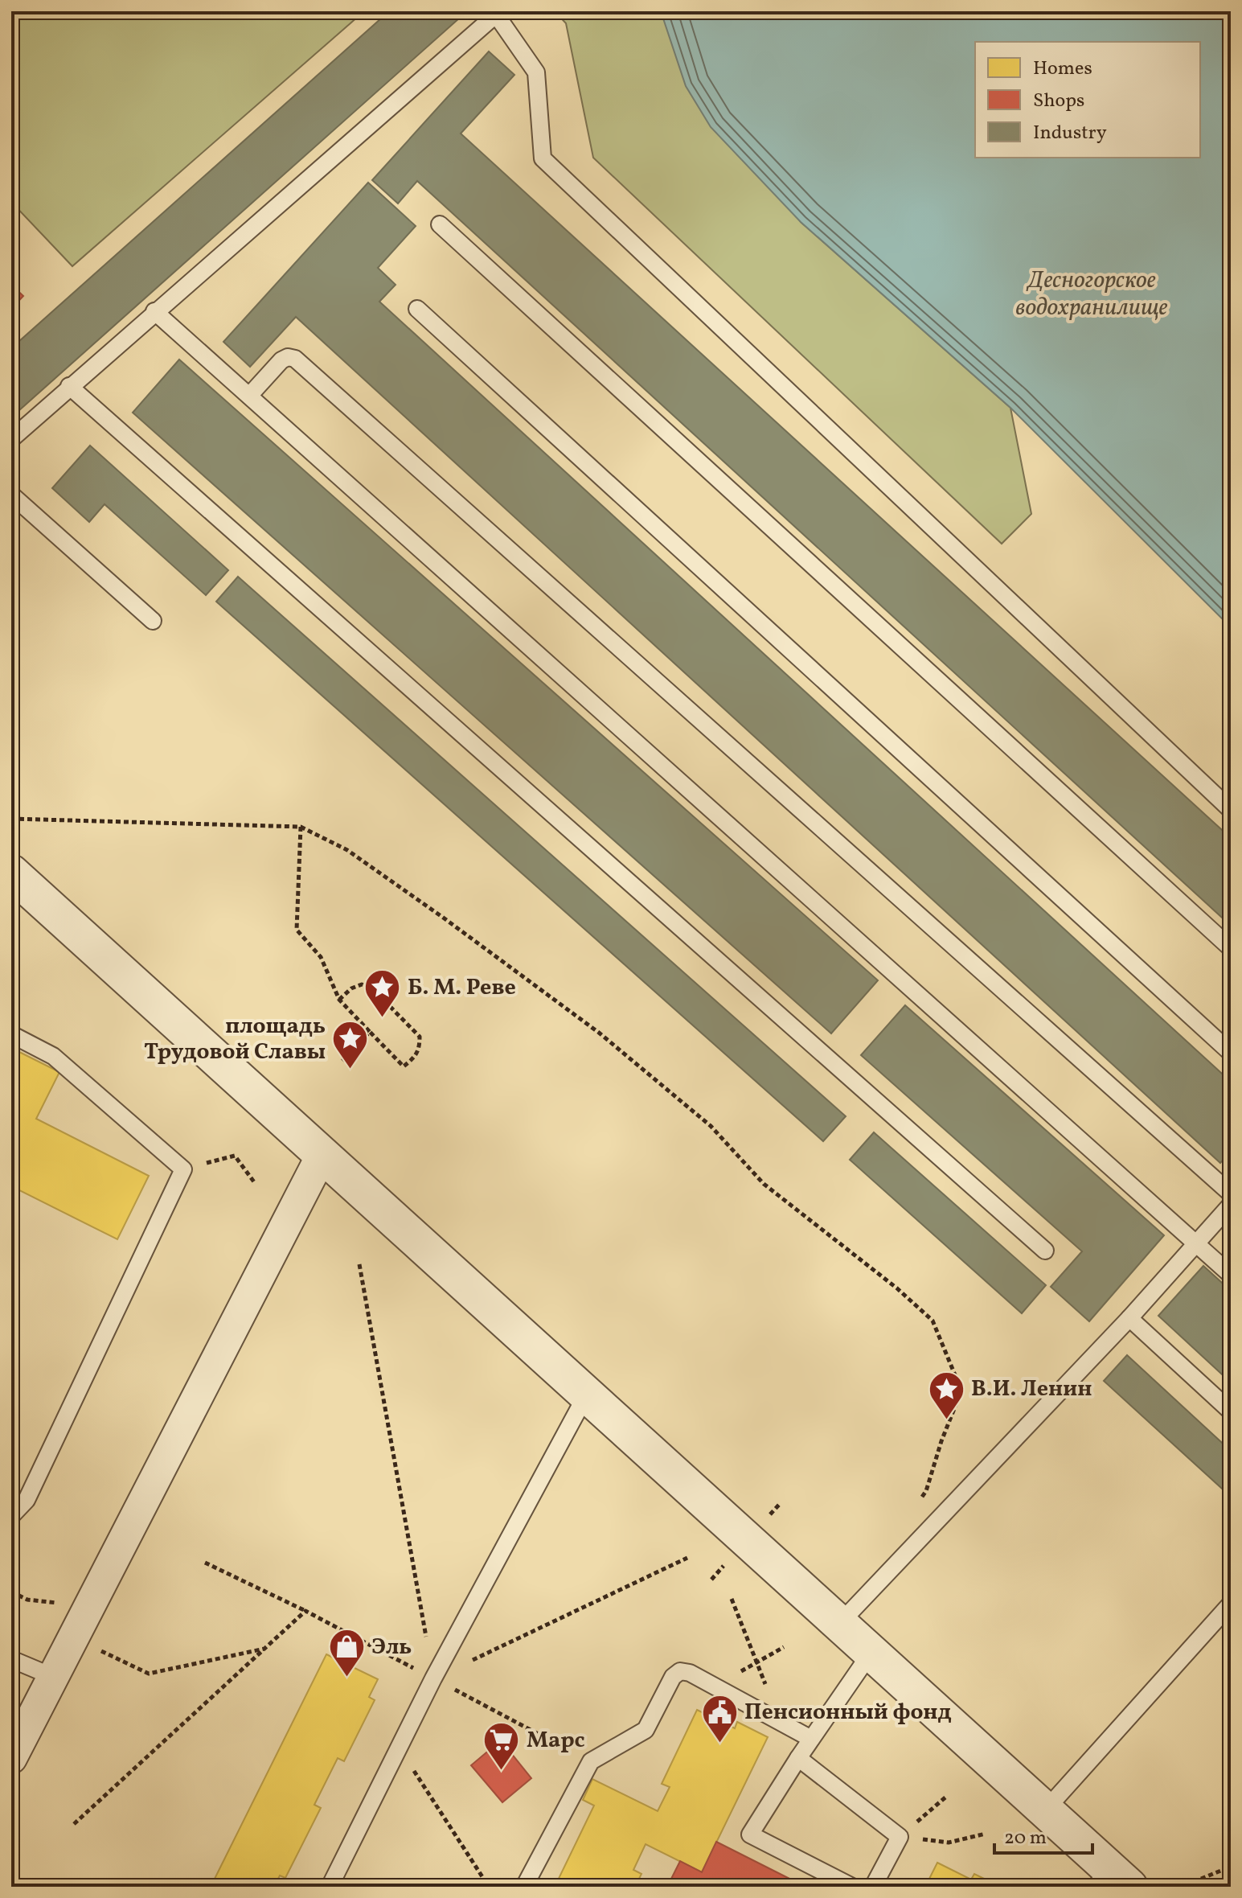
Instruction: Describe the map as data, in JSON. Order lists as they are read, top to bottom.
{
  "water": ["Десногорское водохранилище"],
  "places": {
    "place": ["Б. М. Реве", "площадь Трудовой Славы", "В.И. Ленин"],
    "shop": ["Эль"],
    "public building": ["Пенсионный фонд"],
    "supermarket": ["Марс"]
  },
  "legend": ["Homes", "Shops", "Industry"],
  "scale_bar": "20 m"
}
